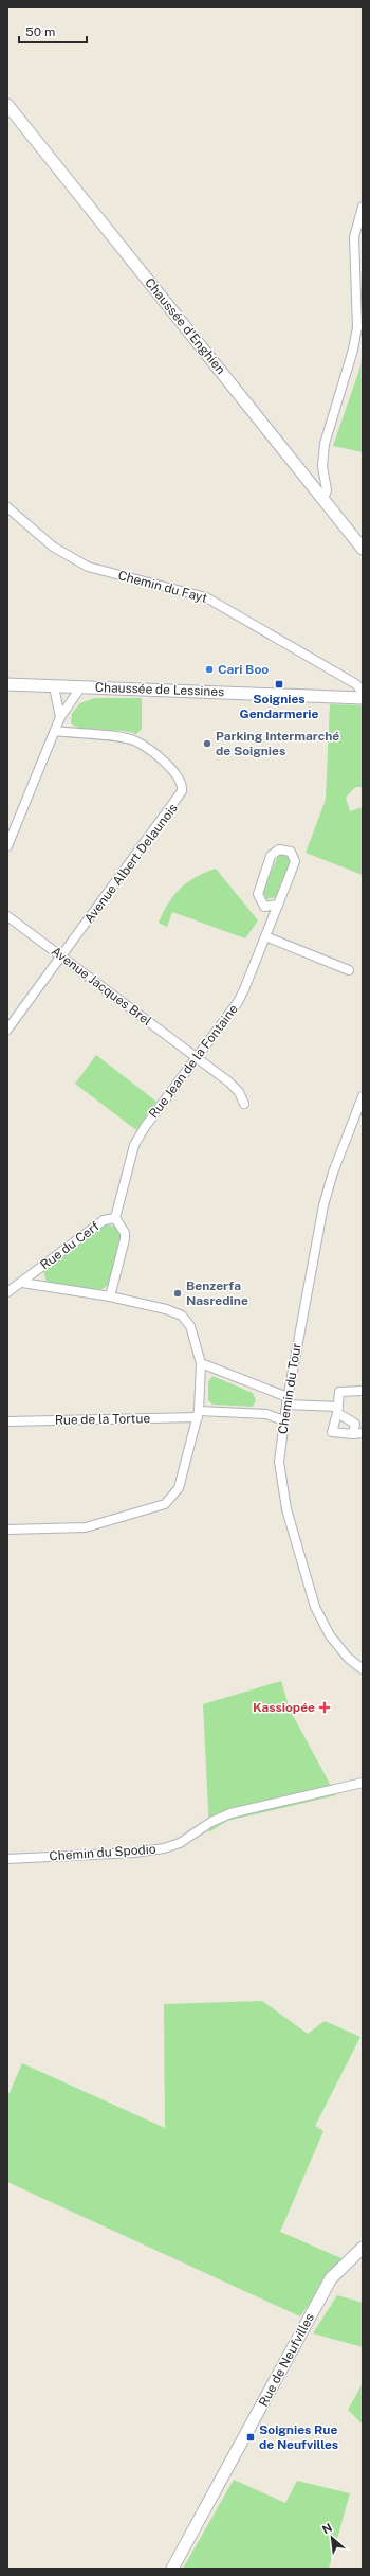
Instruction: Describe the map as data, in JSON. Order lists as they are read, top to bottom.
{
  "streets": {
    "main road": ["Chaussée d'Enghien", "Chaussée de Lessines", "Rue de Neufvilles"],
    "street": [
      "Chemin du Fayt",
      "Avenue Albert Delaunois",
      "Avenue Jacques Brel",
      "Rue Jean de la Fontaine",
      "Rue du Cerf",
      "Chemin du Tour",
      "Rue de la Tortue",
      "Chemin du Spodio"
    ]
  },
  "crossings": [
    ["Avenue Albert Delaunois", "Avenue Jacques Brel"],
    ["Avenue Jacques Brel", "Rue Jean de la Fontaine"],
    ["Rue Jean de la Fontaine", "Rue du Cerf"],
    ["Rue du Cerf", "Rue de la Tortue"],
    ["Chemin du Tour", "Rue de la Tortue"]
  ],
  "places": {
    "other": ["Cari Boo", "Parking Intermarché de Soignies", "Benzerfa Nasredine"],
    "transit": ["Soignies Gendarmerie", "Soignies Rue de Neufvilles"],
    "health": ["Kassiopée"]
  },
  "scale_bar": "50 m",
  "north": "top left"
}
